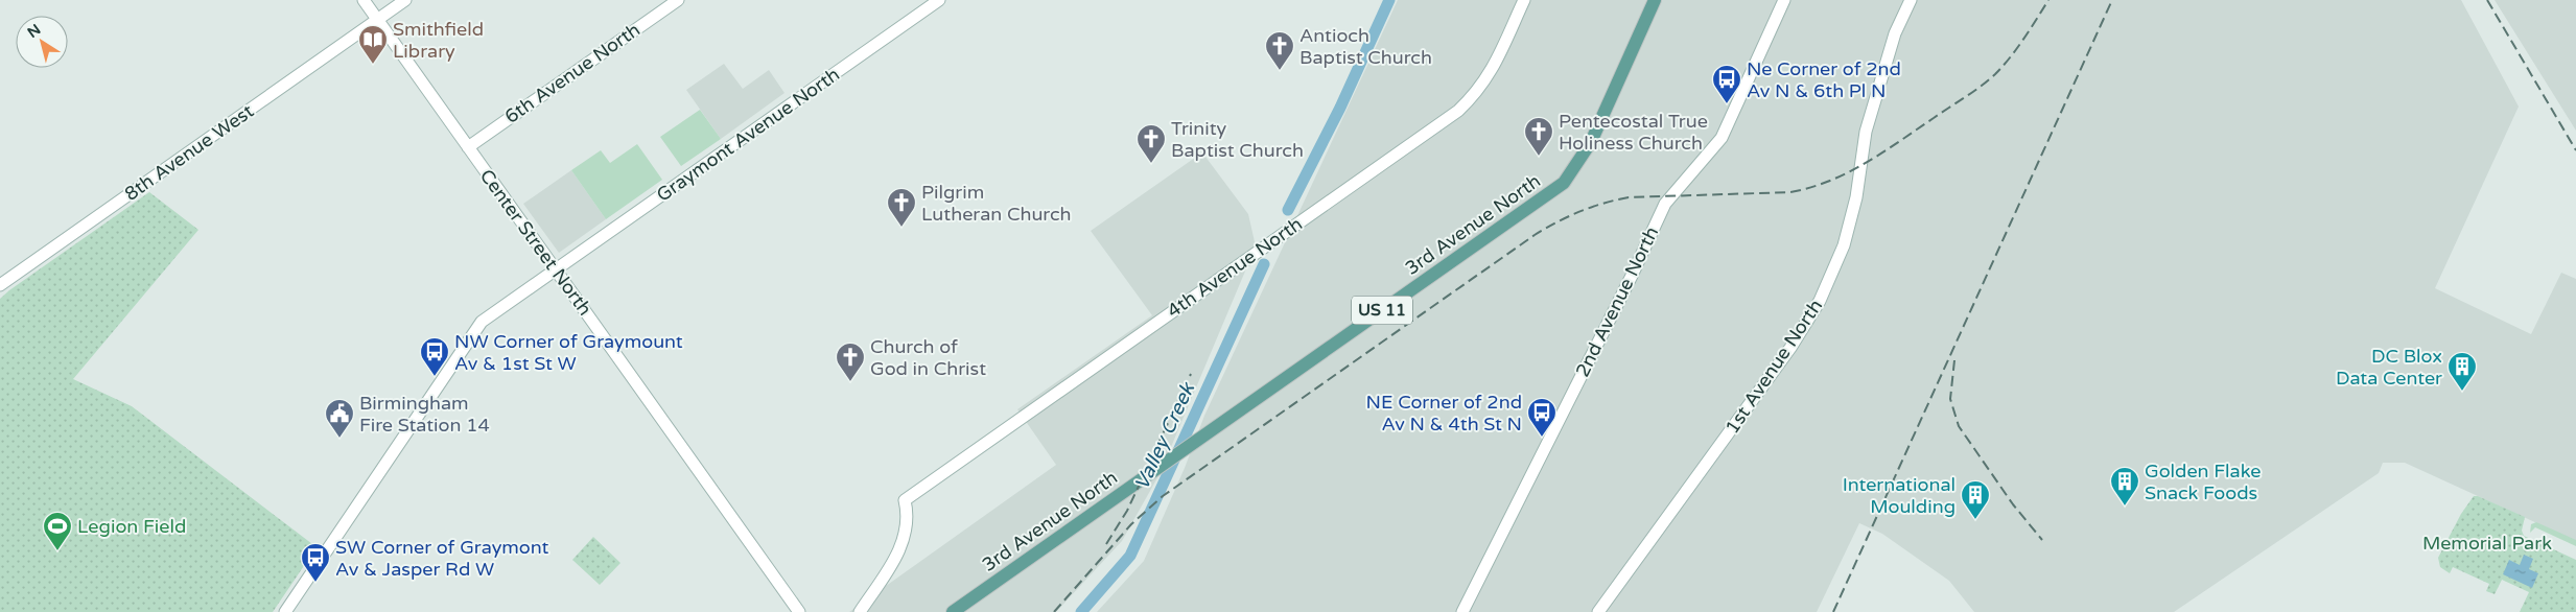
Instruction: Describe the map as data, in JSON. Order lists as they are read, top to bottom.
{
  "streets": {
    "main road": ["3rd Avenue North", "US 11"],
    "street": [
      "6th Avenue North",
      "Graymont Avenue North",
      "8th Avenue West",
      "Center Street North",
      "4th Avenue North",
      "2nd Avenue North",
      "1st Avenue North"
    ]
  },
  "crossings": [
    ["6th Avenue North", "Center Street North"],
    ["Graymont Avenue North", "Center Street North"],
    ["8th Avenue West", "Center Street North"]
  ],
  "water": ["Valley Creek"],
  "parks": ["Memorial Park"],
  "places": {
    "library": ["Smithfield Library"],
    "church": [
      "Antioch Baptist Church",
      "Pentecostal True Holiness Church",
      "Trinity Baptist Church",
      "Pilgrim Lutheran Church",
      "Church of God in Christ"
    ],
    "bus stop": [
      "Ne Corner of 2nd Av N & 6th Pl N",
      "NW Corner of Graymount Av & 1st St W",
      "NE Corner of 2nd Av N & 4th St N",
      "SW Corner of Graymont Av & Jasper Rd W"
    ],
    "building": ["DC Blox Data Center", "Golden Flake Snack Foods", "International Moulding"],
    "public building": ["Birmingham Fire Station 14"],
    "sports": ["Legion Field"]
  },
  "north": "top left"
}
